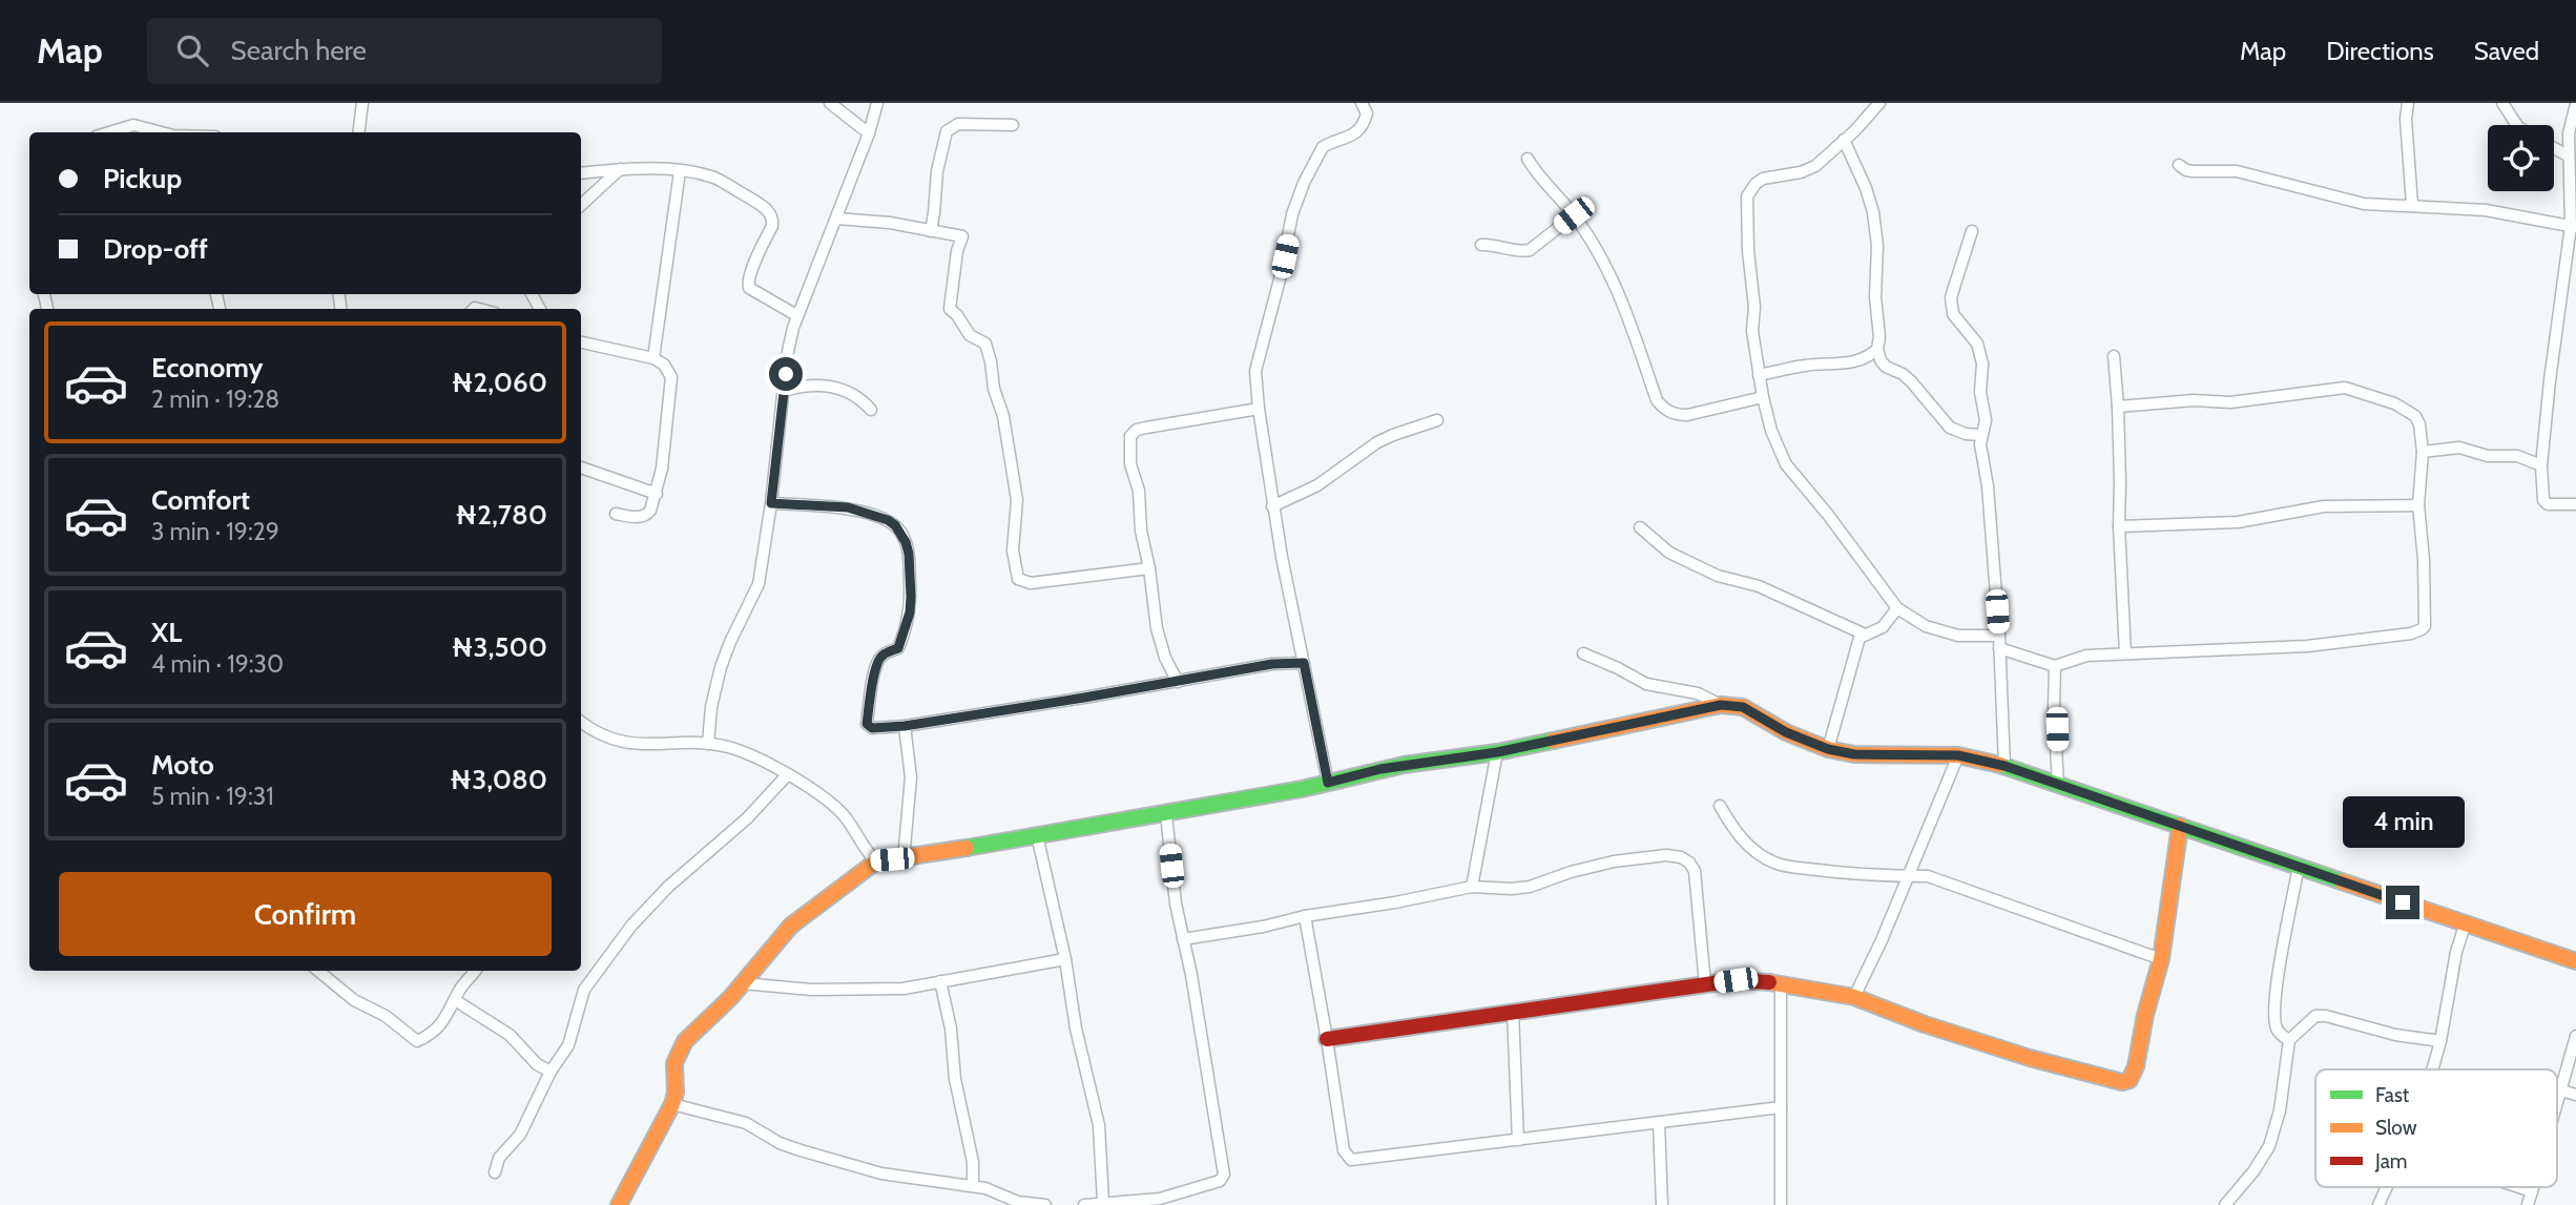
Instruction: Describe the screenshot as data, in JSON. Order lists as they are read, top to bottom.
{
  "legend": ["Fast", "Slow", "Jam"],
  "page": {
    "header": "Map",
    "search": "Search here",
    "nav": ["Map", "Directions", "Saved"],
    "banner": ["Pickup", "Drop-off"],
    "list": [
      {
        "name": "Economy",
        "note": "2 min · 19:28",
        "value": "₦2,060"
      },
      {
        "name": "Comfort",
        "note": "3 min · 19:29",
        "value": "₦2,780"
      },
      {
        "name": "XL",
        "note": "4 min · 19:30",
        "value": "₦3,500"
      },
      {
        "name": "Moto",
        "note": "5 min · 19:31",
        "value": "₦3,080"
      }
    ],
    "bubble": "4 min",
    "buttons": "Confirm"
  }
}
